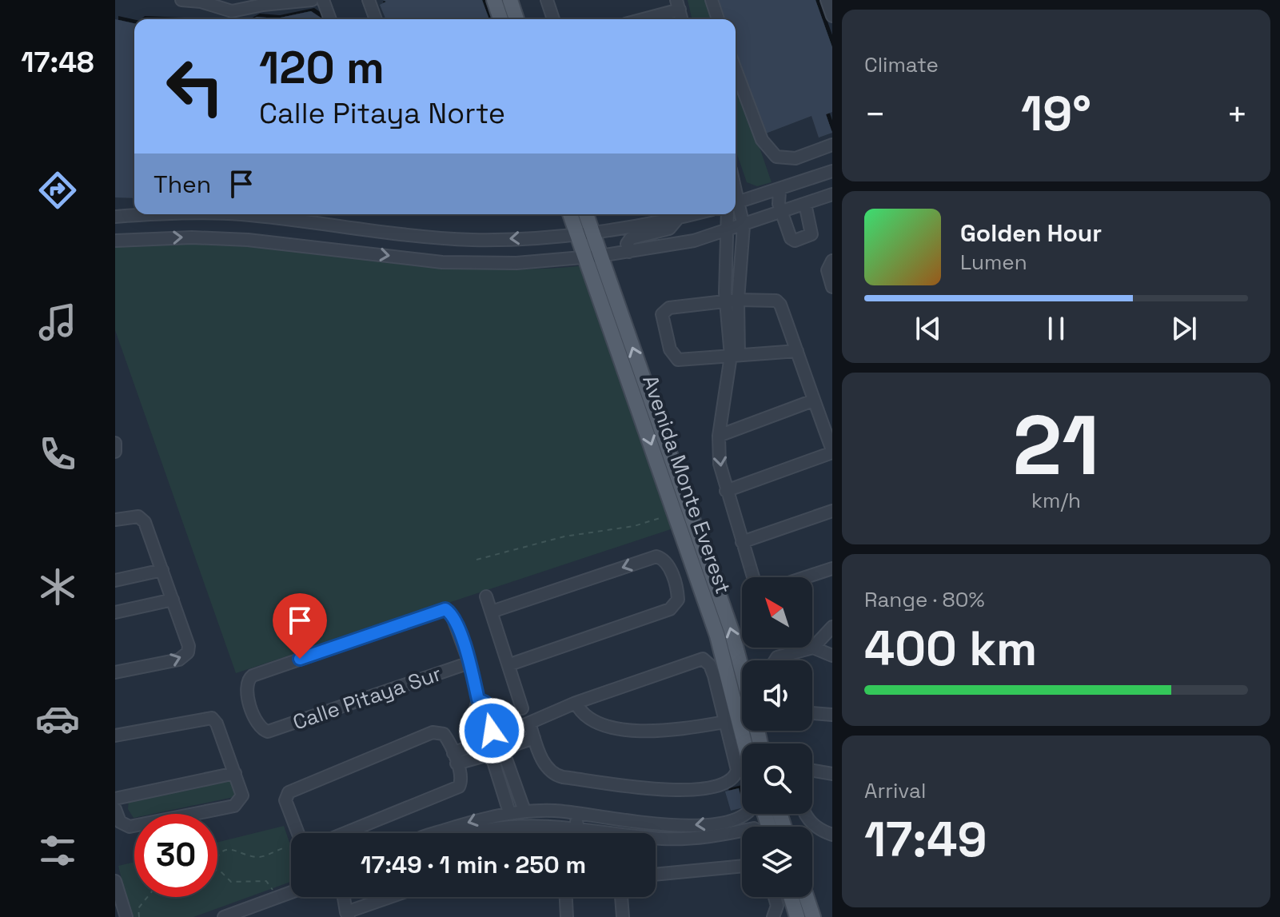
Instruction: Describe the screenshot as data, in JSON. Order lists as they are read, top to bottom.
{
  "streets": {
    "main road": ["Avenida Monte Everest"],
    "street": ["Calle Pitaya Sur"]
  },
  "north": "top left",
  "page": {
    "tabs": "17:48",
    "tile": [
      "Climate",
      ["21", "km/h"],
      ["Range · 80%", "400 km"],
      ["Arrival", "17:49"]
    ],
    "turn": ["120 m", "Calle Pitaya Norte"],
    "heat": ["−", "19°", "+"],
    "then": "Then",
    "song": ["Golden Hour", "Lumen"],
    "limit": "30",
    "trip": "17:49 · 1 min · 250 m"
  }
}
